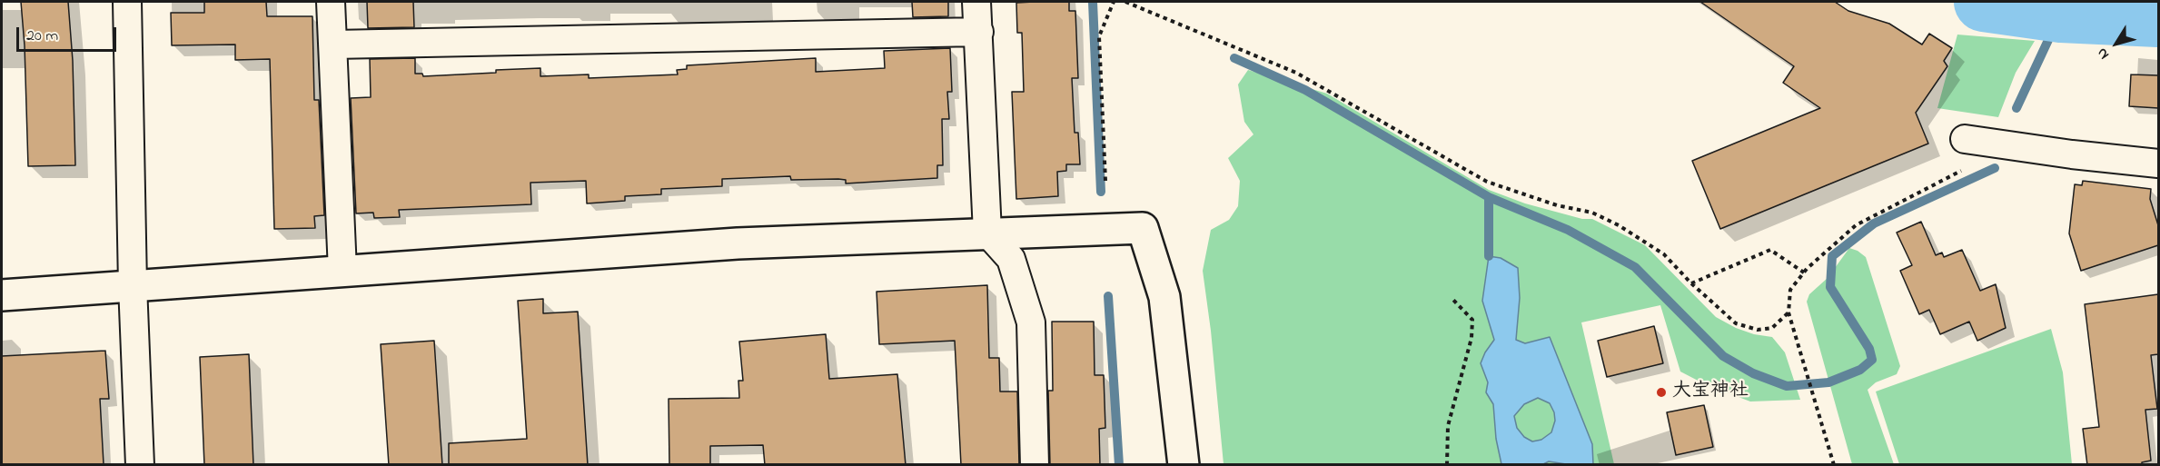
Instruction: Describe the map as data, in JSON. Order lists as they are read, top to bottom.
{
  "places": ["大宝神社"],
  "scale_bar": "20 m",
  "north": "bottom left"
}
